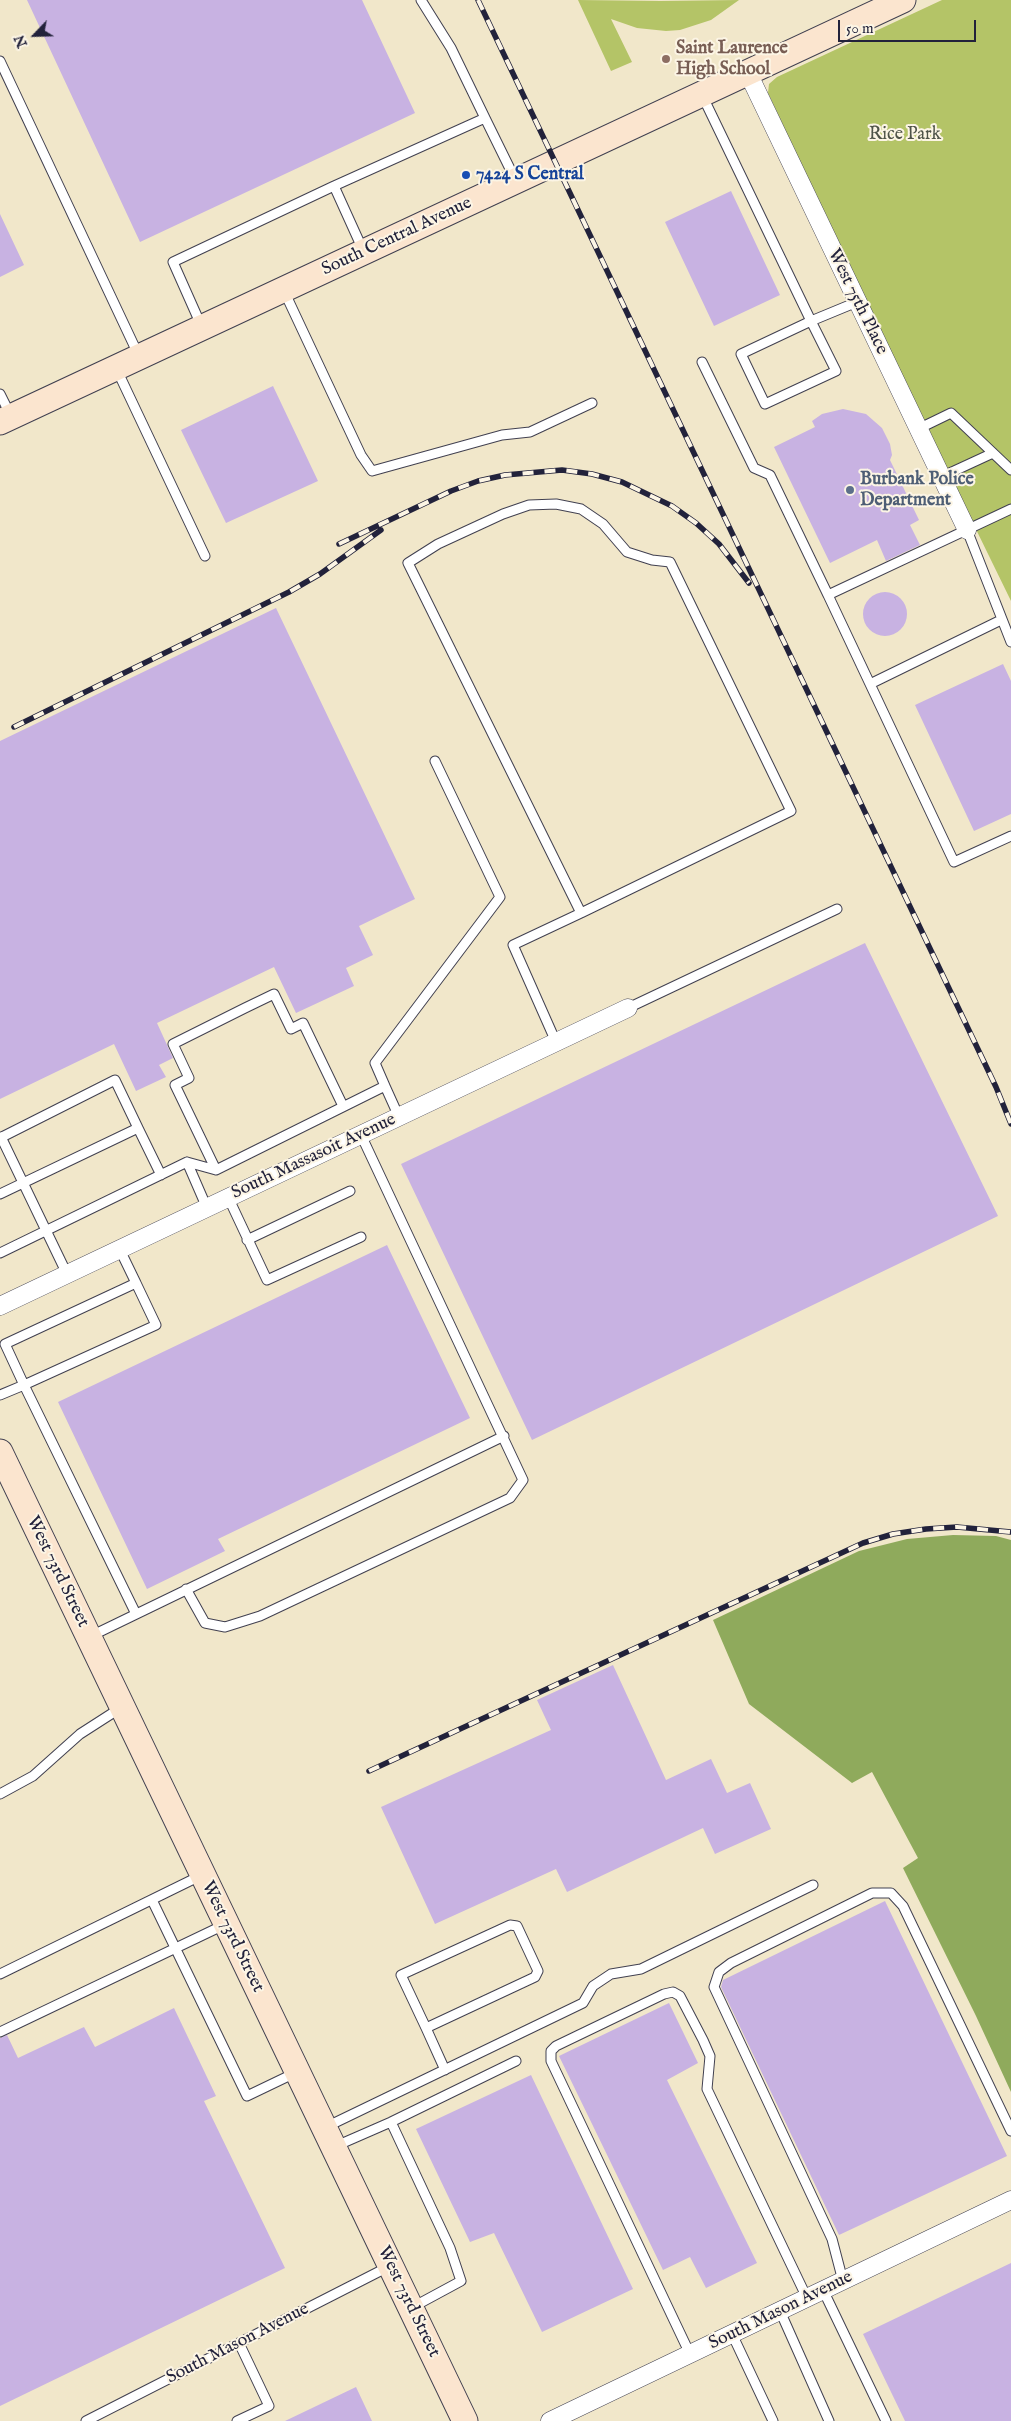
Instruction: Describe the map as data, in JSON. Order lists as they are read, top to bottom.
{
  "streets": {
    "street": [
      "South Central Avenue",
      "West 75th Place",
      "South Massasoit Avenue",
      "West 73rd Street",
      "South Mason Avenue"
    ]
  },
  "crossings": [
    ["South Central Avenue", "West 75th Place"],
    ["West 73rd Street", "South Mason Avenue"]
  ],
  "parks": ["Rice Park"],
  "places": ["Saint Laurence High School", "7424 S Central", "Burbank Police Department"],
  "scale_bar": "50 m",
  "north": "bottom left"
}
